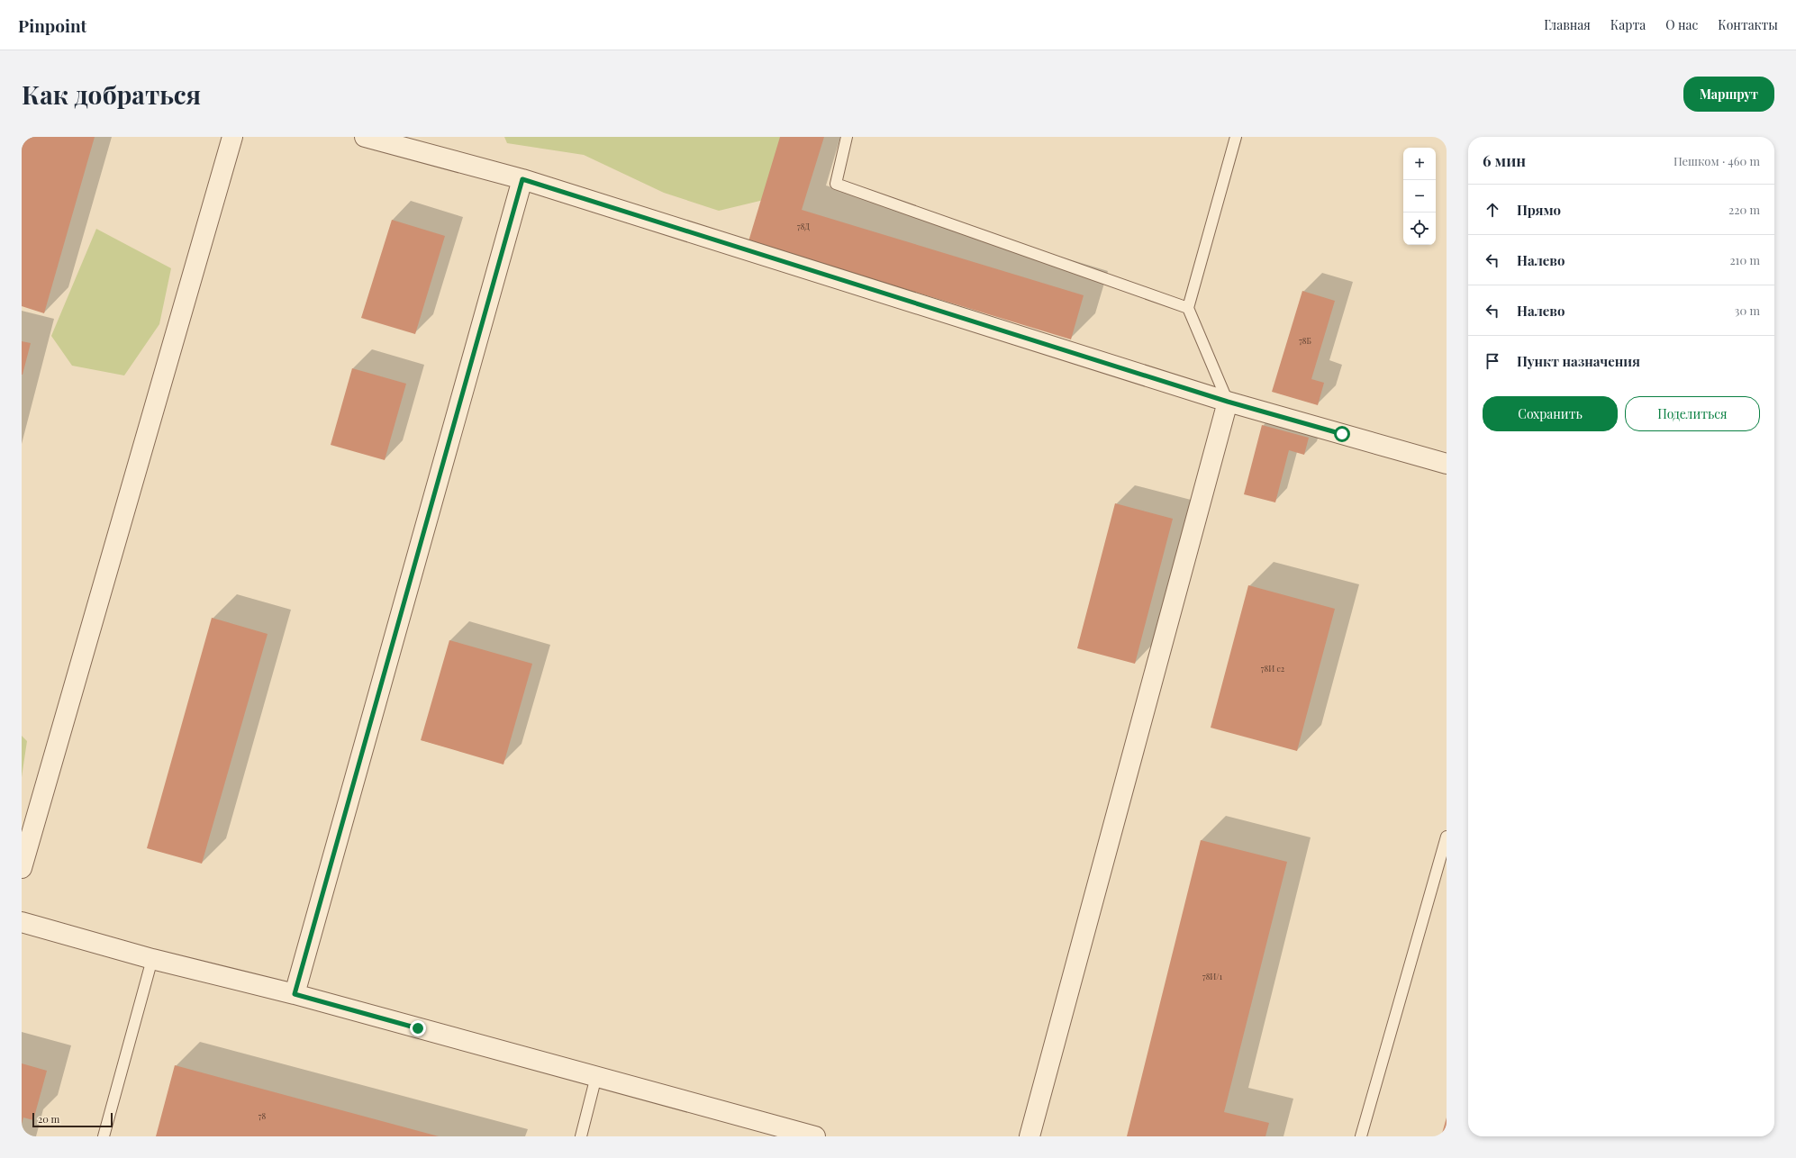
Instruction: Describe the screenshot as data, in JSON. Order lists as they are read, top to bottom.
{
  "house_numbers": [
    "78Д",
    "78Б",
    "78И с2",
    "78И/1",
    "78"
  ],
  "scale_bar": "20 m",
  "page": {
    "header": "Pinpoint",
    "nav": [
      "Главная",
      "Карта",
      "О нас",
      "Контакты"
    ],
    "buttons": [
      "Маршрут",
      ["Сохранить", "Поделиться"]
    ],
    "title": "Как добраться",
    "heading": ["6 мин", "Пешком · 460 m"],
    "map_buttons": ["+", "−"],
    "list": [
      ["Прямо", "220 m"],
      ["Налево", "210 m"],
      ["Налево", "30 m"],
      "Пункт назначения"
    ],
    "scale": "20 m"
  }
}
